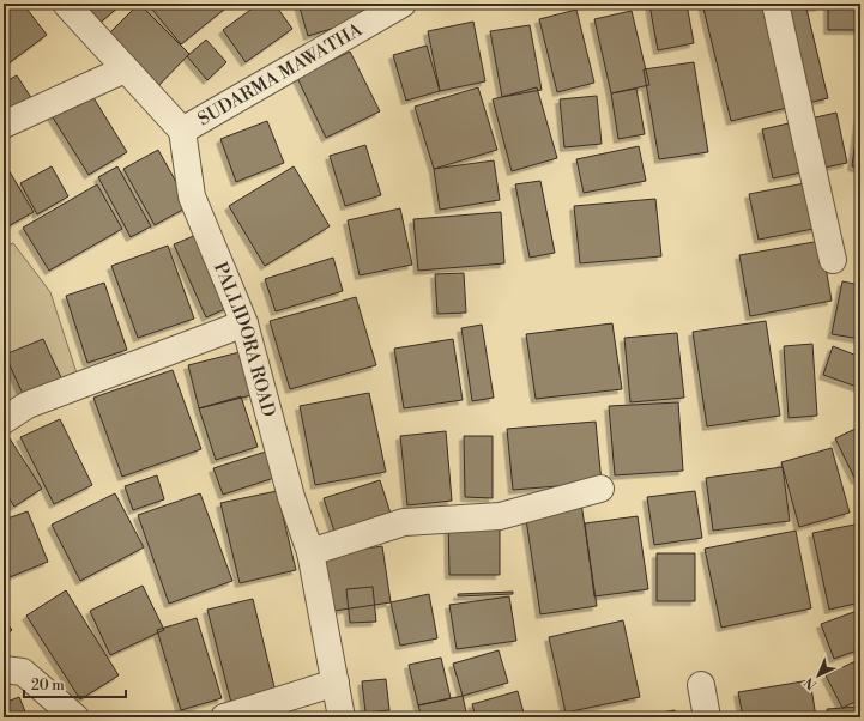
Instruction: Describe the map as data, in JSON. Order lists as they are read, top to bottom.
{
  "streets": {
    "street": ["SUDARMA MAWATHA", "PALLIDORA ROAD"]
  },
  "crossings": [
    ["SUDARMA MAWATHA", "PALLIDORA ROAD"]
  ],
  "scale_bar": "20 m",
  "north": "bottom left"
}
